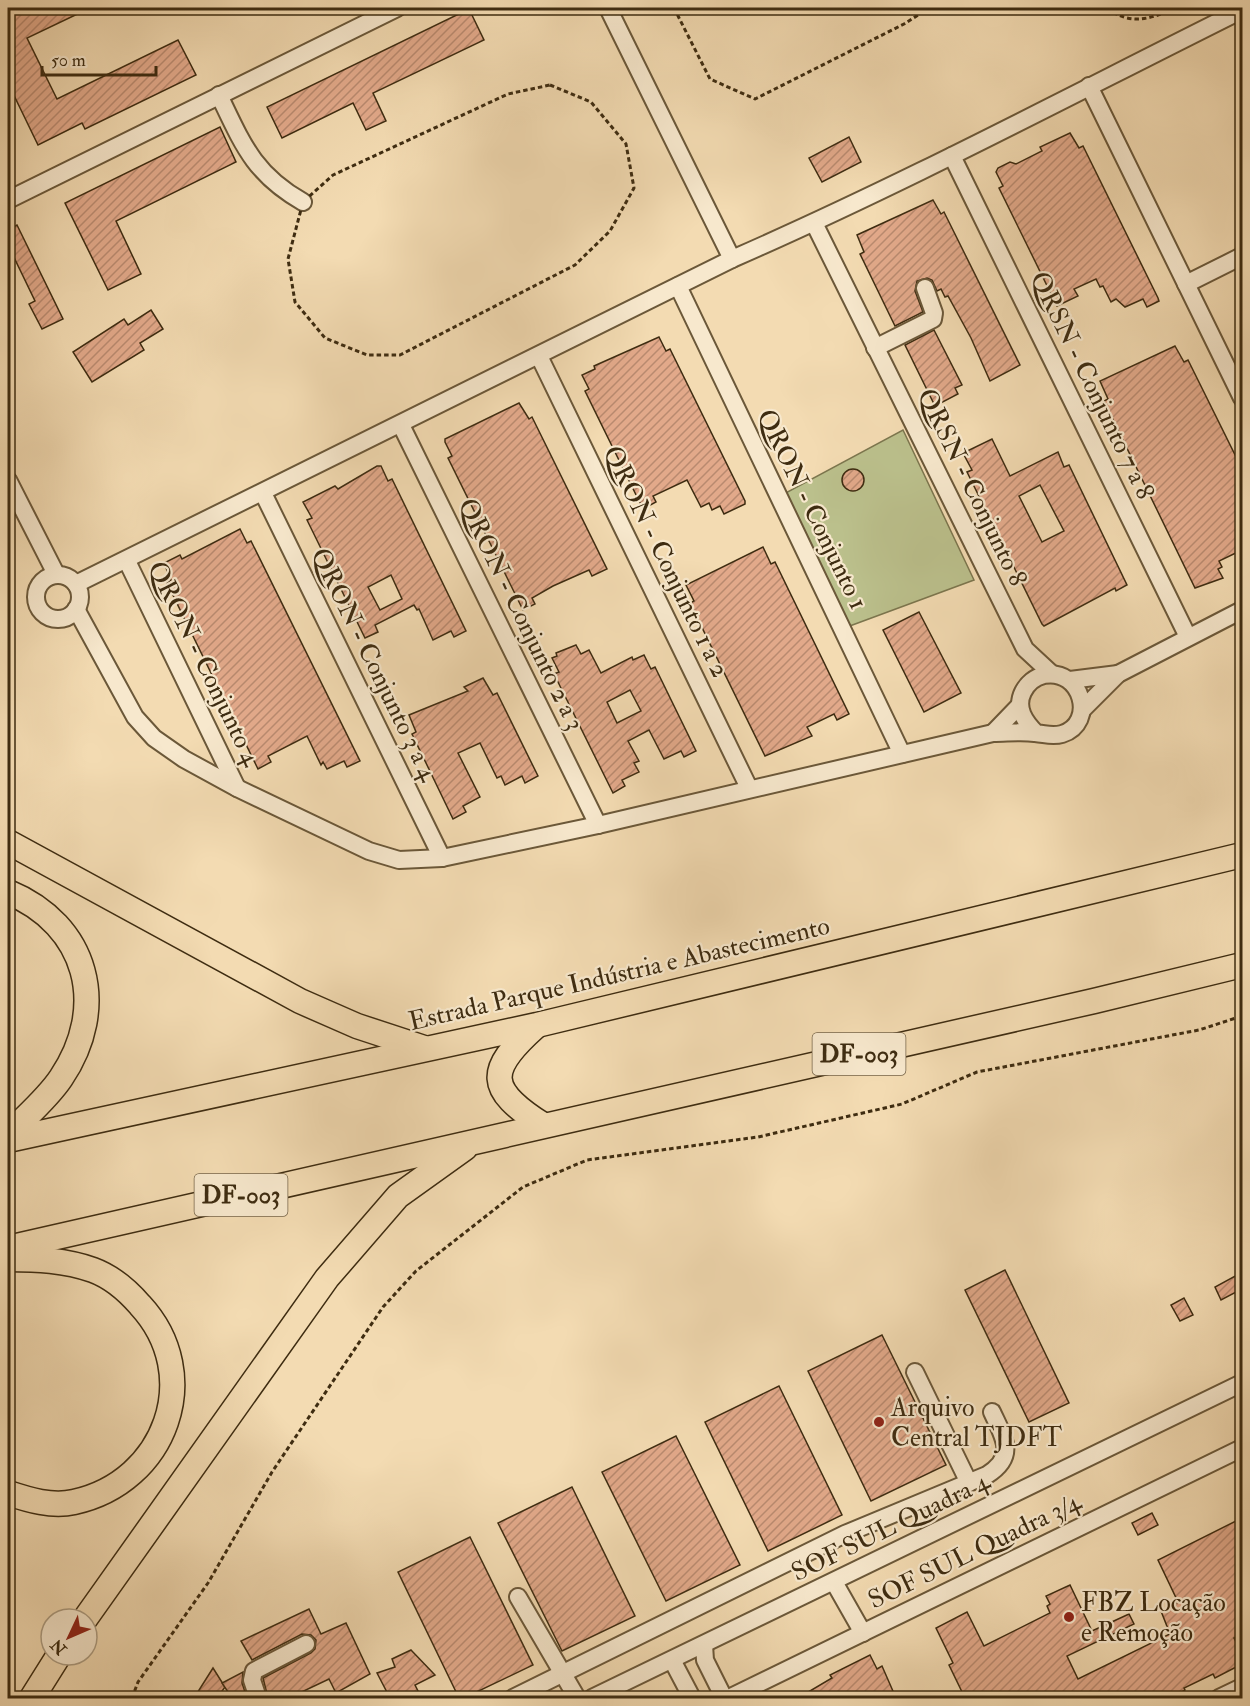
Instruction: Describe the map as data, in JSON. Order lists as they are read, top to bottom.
{
  "streets": {
    "highway": ["Estrada Parque Indústria e Abastecimento", "DF-003"],
    "street": [
      "QRSN - Conjunto 7 a 8",
      "QRSN - Conjunto 8",
      "QRON - Conjunto 1",
      "QRON - Conjunto 1 a 2",
      "QRON - Conjunto 2 a 3",
      "QRON - Conjunto 4",
      "QRON - Conjunto 3 a 4",
      "SOF SUL Quadra 4",
      "SOF SUL Quadra 3/4"
    ]
  },
  "places": ["Arquivo Central TJDFT", "FBZ Locação e Remoção"],
  "scale_bar": "50 m",
  "north": "bottom left"
}
